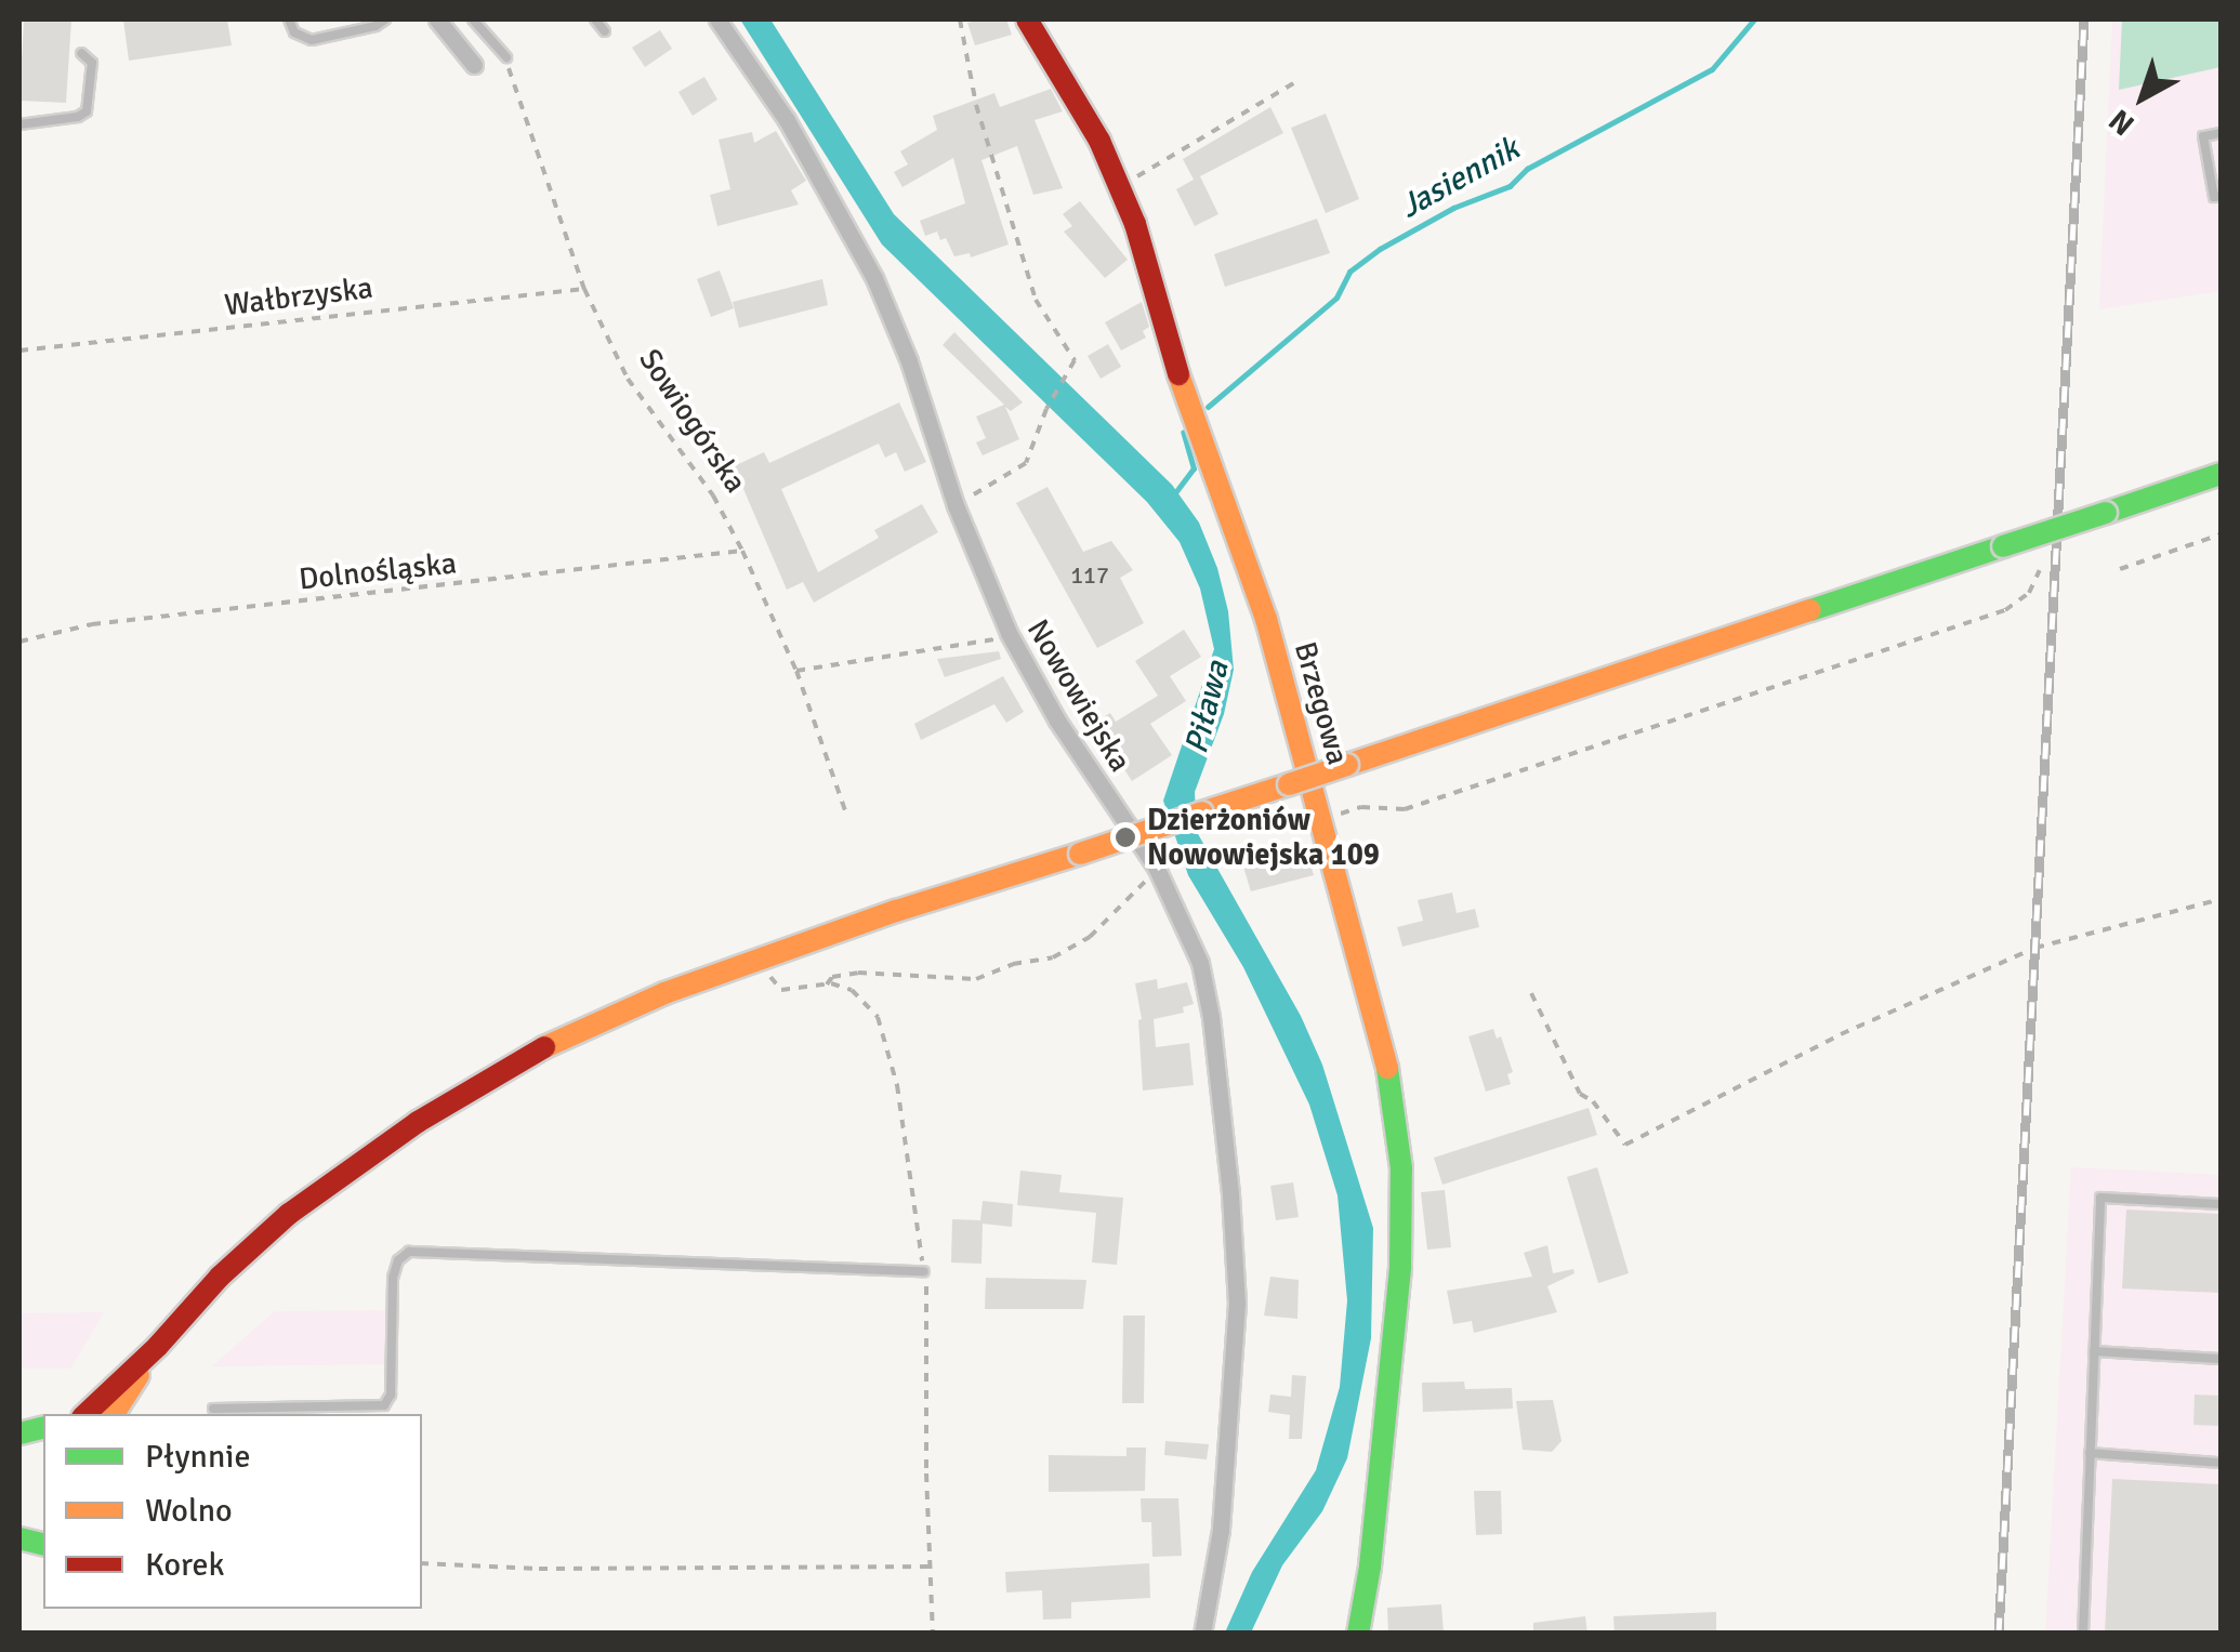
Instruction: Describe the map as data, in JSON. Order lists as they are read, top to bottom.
{
  "streets": {
    "main road": ["Brzegowa"],
    "street": ["Nowowiejska"],
    "path": ["Wałbrzyska", "Sowiogórska", "Dolnośląska"]
  },
  "crossings": [
    ["Wałbrzyska", "Sowiogórska"],
    ["Sowiogórska", "Dolnośląska"]
  ],
  "water": ["Jasiennik", "Piława"],
  "places": ["Dzierżoniów Nowowiejska 109"],
  "house_numbers": ["117"],
  "legend": ["Płynnie", "Wolno", "Korek"],
  "north": "bottom left"
}
